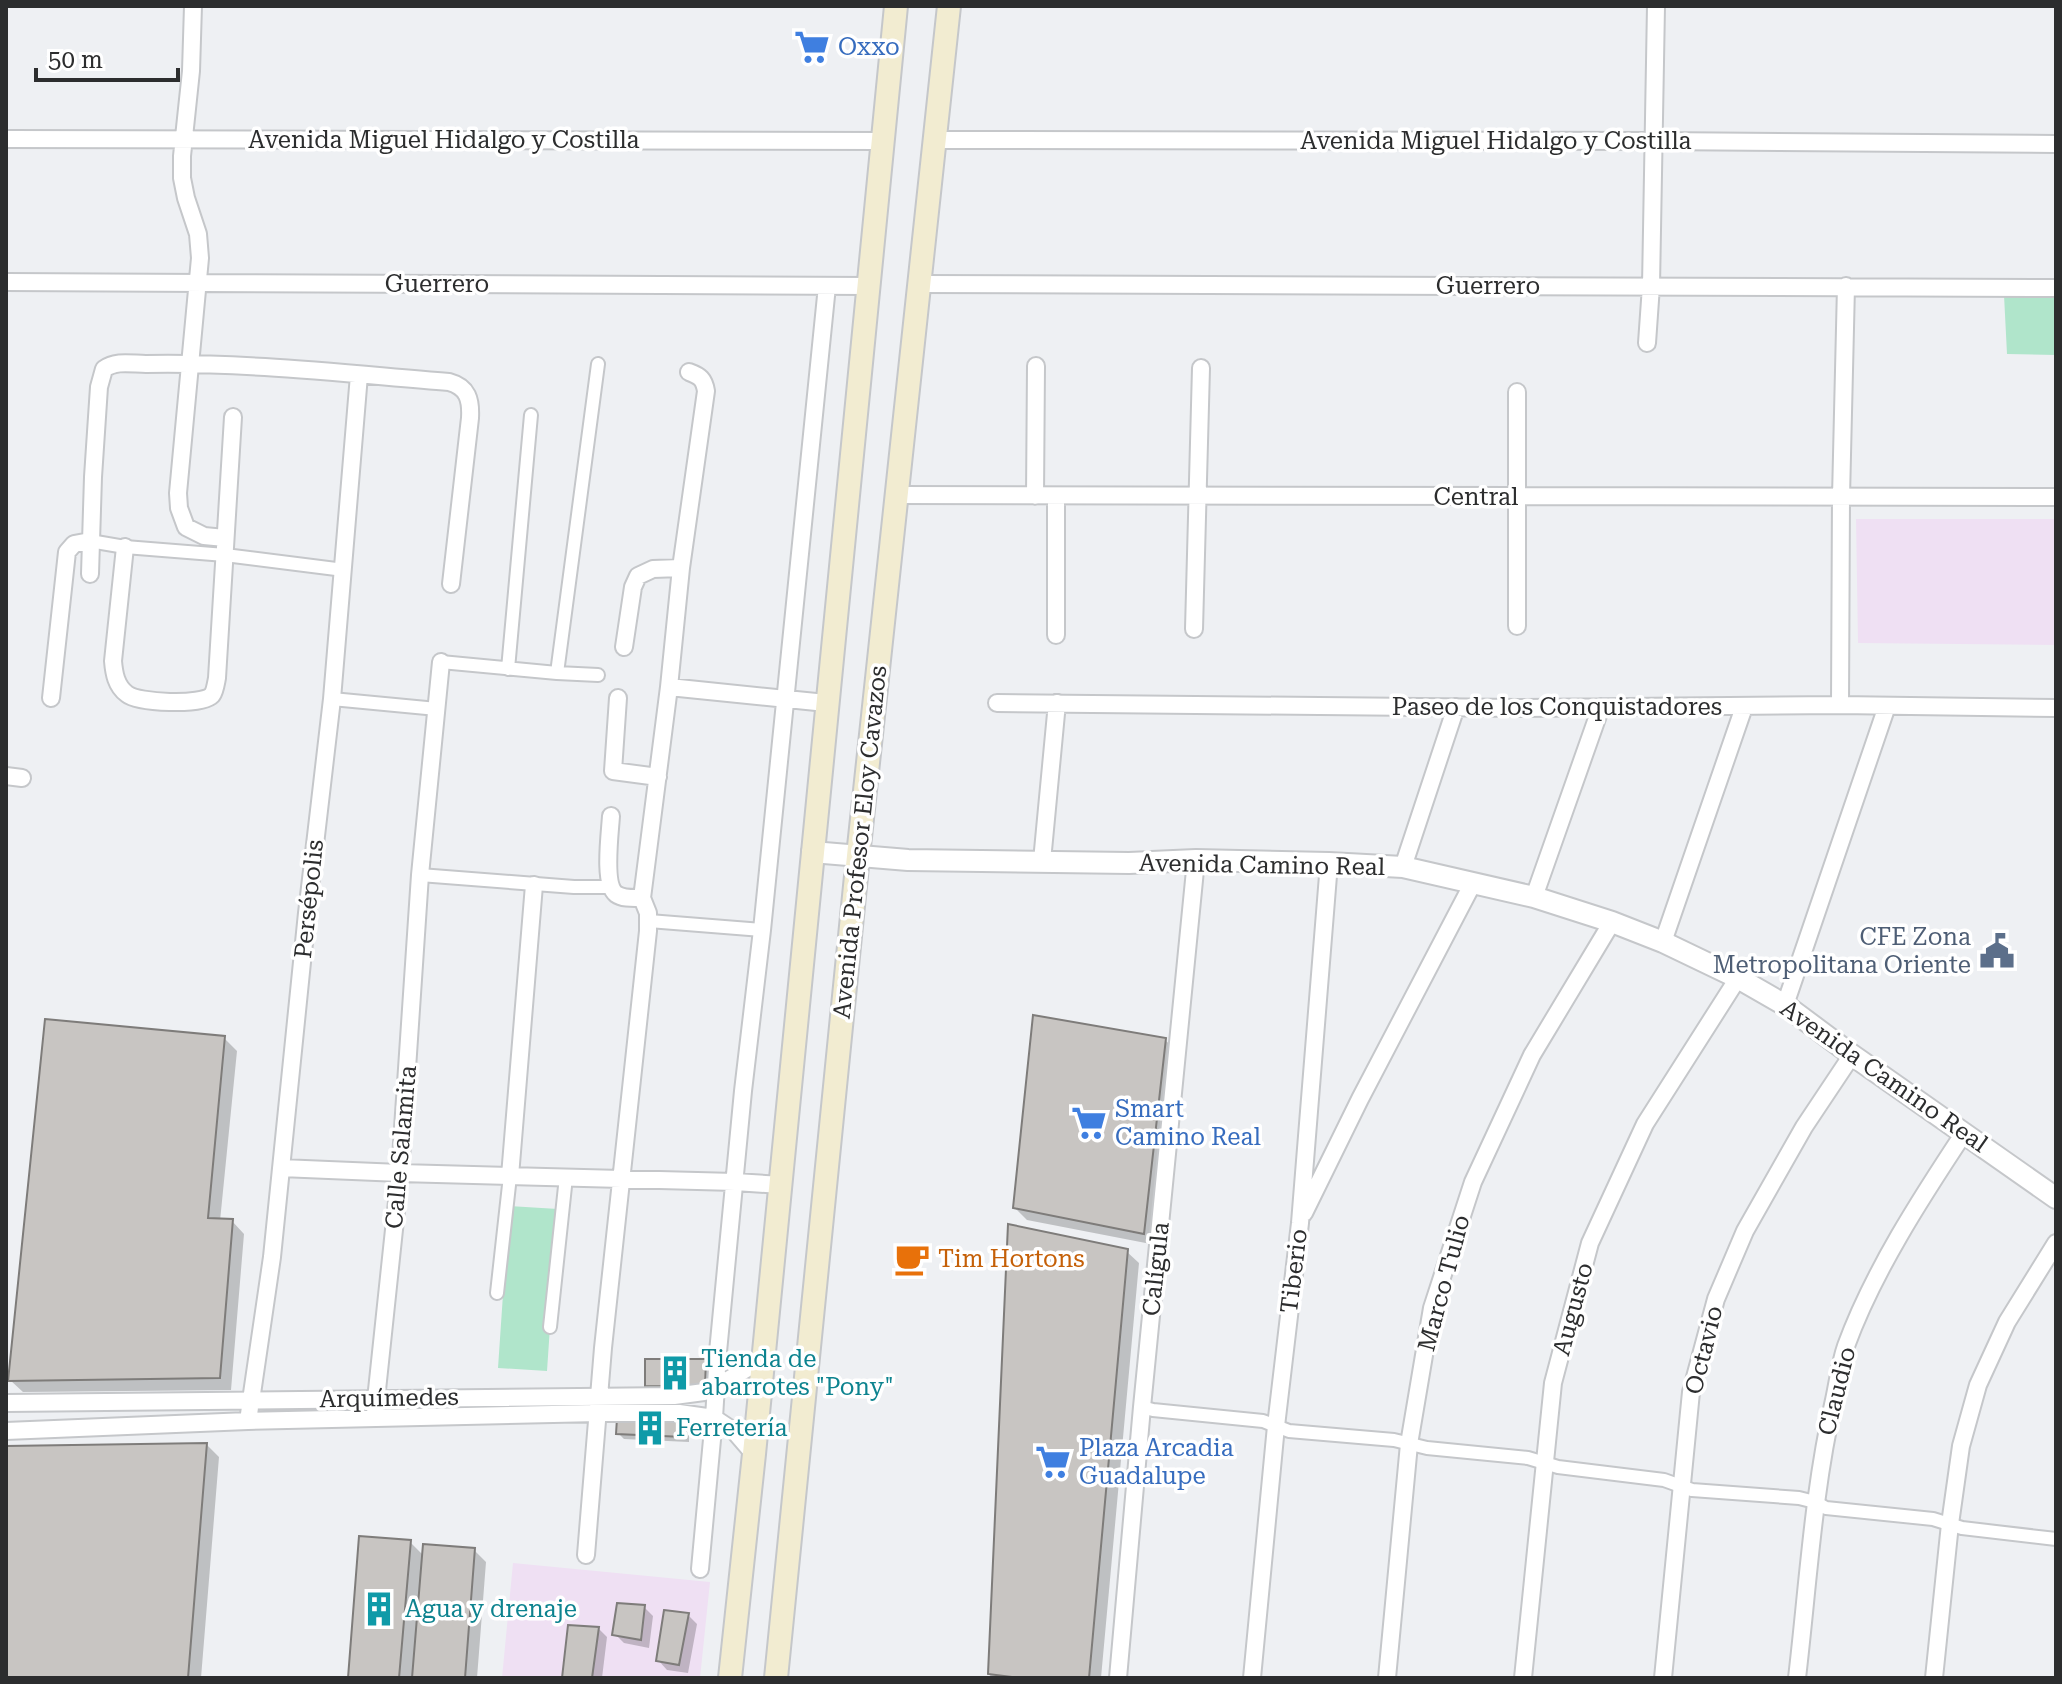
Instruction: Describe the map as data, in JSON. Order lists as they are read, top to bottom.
{
  "streets": {
    "main road": ["Avenida Profesor Eloy Cavazos"],
    "street": [
      "Avenida Miguel Hidalgo y Costilla",
      "Guerrero",
      "Central",
      "Paseo de los Conquistadores",
      "Avenida Camino Real",
      "Persépolis",
      "Calle Salamita",
      "Calígula",
      "Tiberio",
      "Marco Tulio",
      "Augusto",
      "Octavio",
      "Claudio",
      "Arquímedes"
    ]
  },
  "crossings": [
    ["Avenida Miguel Hidalgo y Costilla", "Avenida Profesor Eloy Cavazos"],
    ["Guerrero", "Avenida Profesor Eloy Cavazos"],
    ["Central", "Avenida Profesor Eloy Cavazos"],
    ["Avenida Profesor Eloy Cavazos", "Avenida Camino Real"],
    ["Avenida Profesor Eloy Cavazos", "Arquímedes"],
    ["Avenida Camino Real", "Calígula"],
    ["Avenida Camino Real", "Tiberio"],
    ["Avenida Camino Real", "Marco Tulio"],
    ["Avenida Camino Real", "Augusto"],
    ["Avenida Camino Real", "Octavio"],
    ["Avenida Camino Real", "Claudio"],
    ["Persépolis", "Arquímedes"],
    ["Calle Salamita", "Arquímedes"]
  ],
  "places": {
    "supermarket": ["Oxxo", "Smart Camino Real", "Plaza Arcadia Guadalupe"],
    "public building": ["CFE Zona Metropolitana Oriente"],
    "cafe": ["Tim Hortons"],
    "building": ["Tienda de abarrotes \"Pony\"", "Ferretería", "Agua y drenaje"]
  },
  "scale_bar": "50 m"
}
